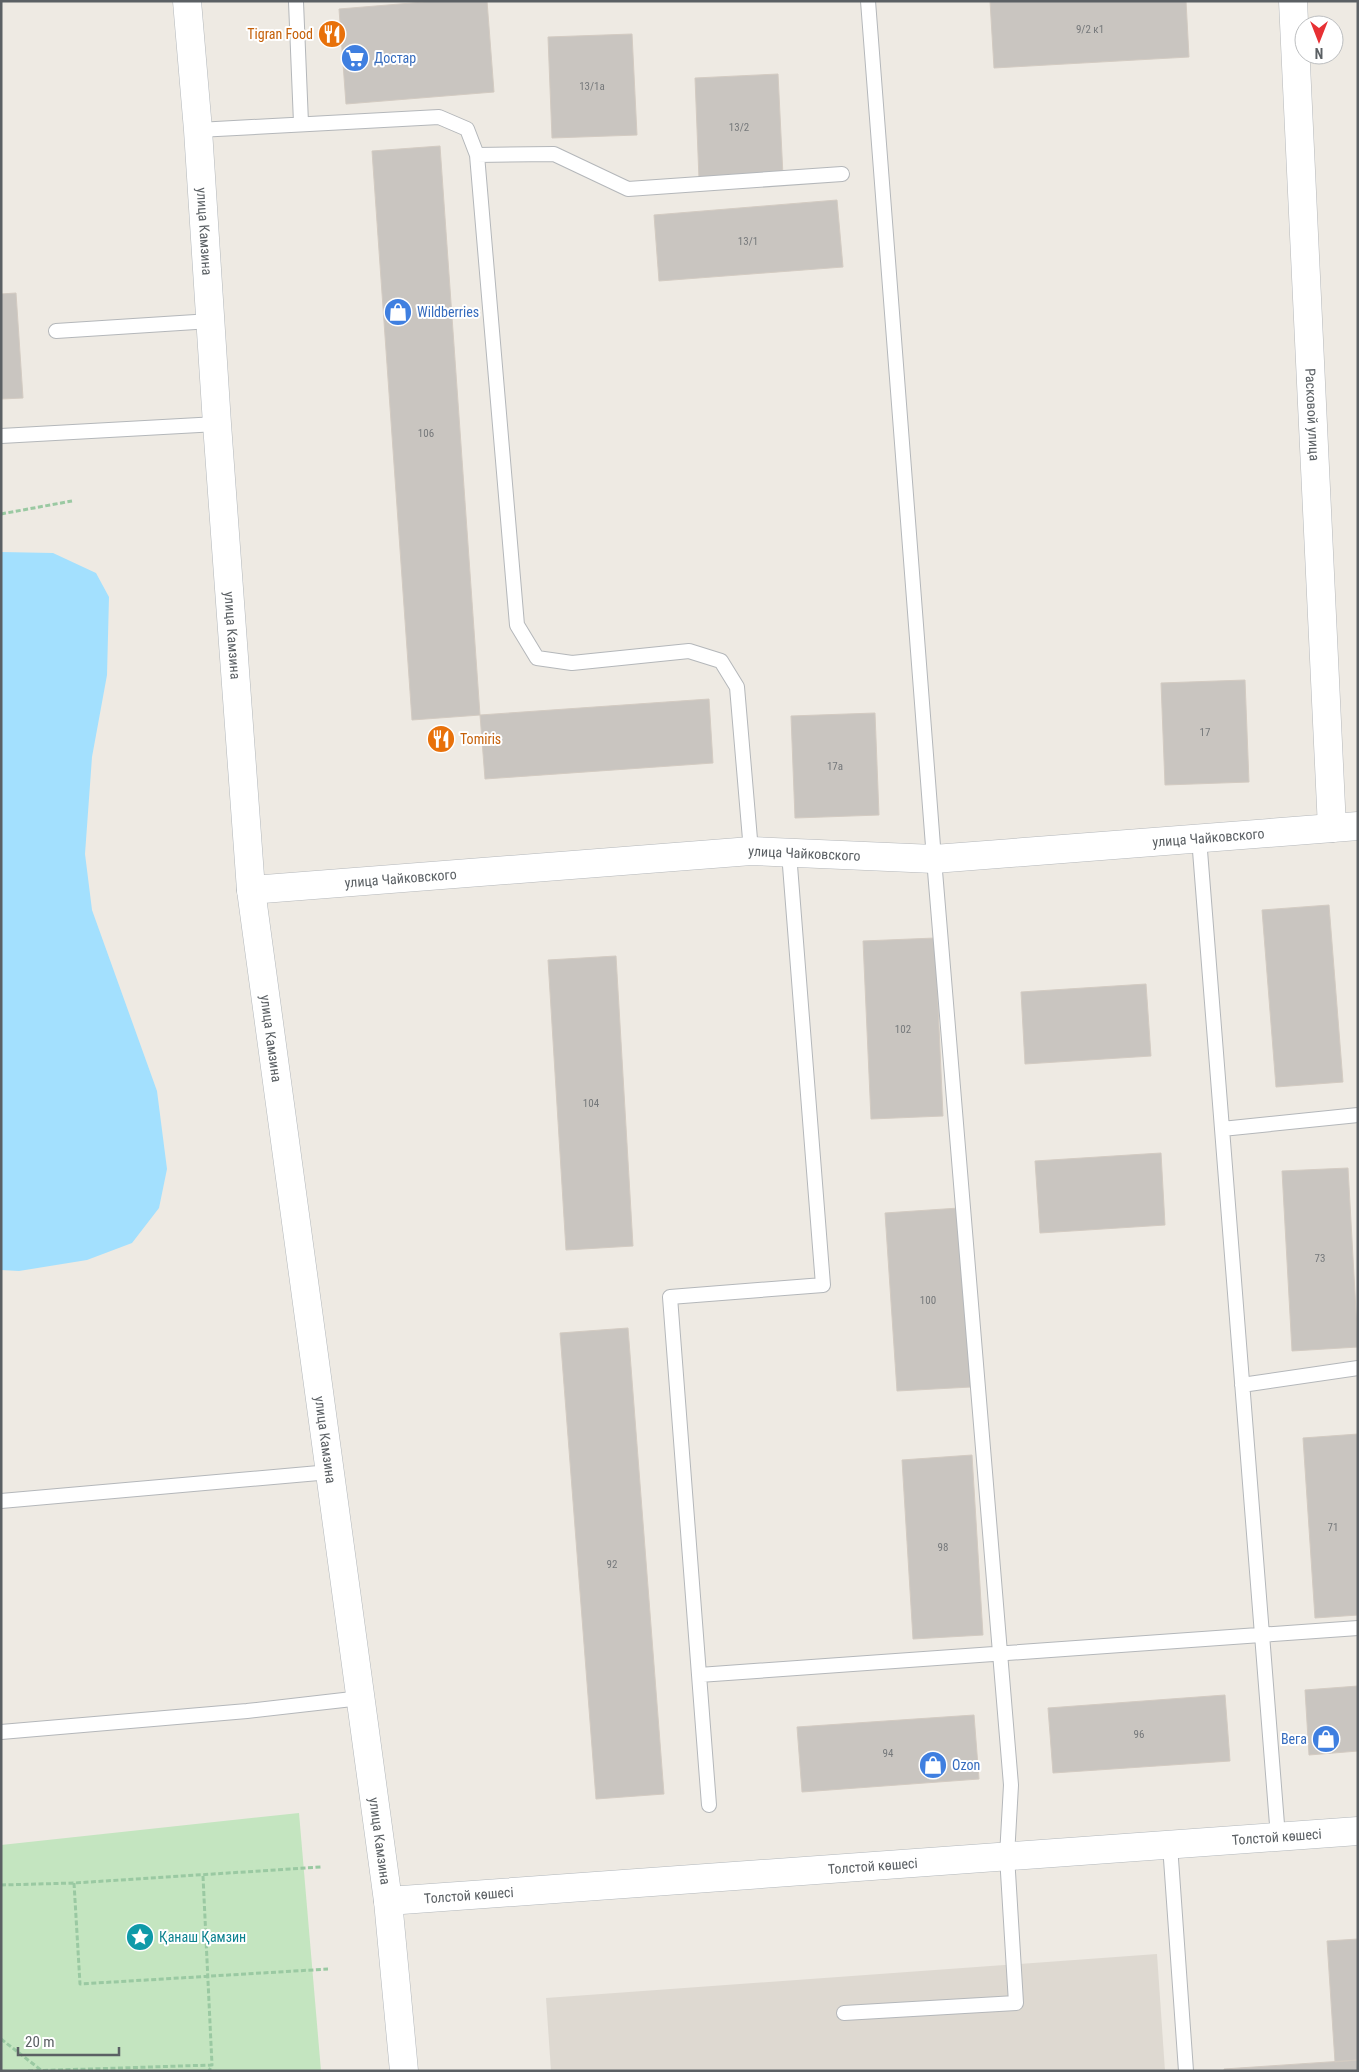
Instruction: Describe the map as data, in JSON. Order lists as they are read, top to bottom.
{
  "streets": {
    "main road": [
      "улица Камзина",
      "Расковой улица",
      "улица Чайковского",
      "Толстой көшесі"
    ]
  },
  "crossings": [
    ["улица Камзина", "улица Чайковского"],
    ["улица Камзина", "Толстой көшесі"],
    ["Расковой улица", "улица Чайковского"]
  ],
  "places": {
    "restaurant": ["Tigran Food", "Tomiris"],
    "supermarket": ["Достар"],
    "shop": ["Wildberries", "Вега", "Ozon"],
    "place": ["Қанаш Қамзин"]
  },
  "house_numbers": [
    "9/2 к1",
    "13/1а",
    "13/2",
    "13/1",
    "106",
    "17",
    "17а",
    "102",
    "104",
    "73",
    "100",
    "71",
    "98",
    "92",
    "96",
    "94"
  ],
  "scale_bar": "20 m",
  "north": "bottom"
}
